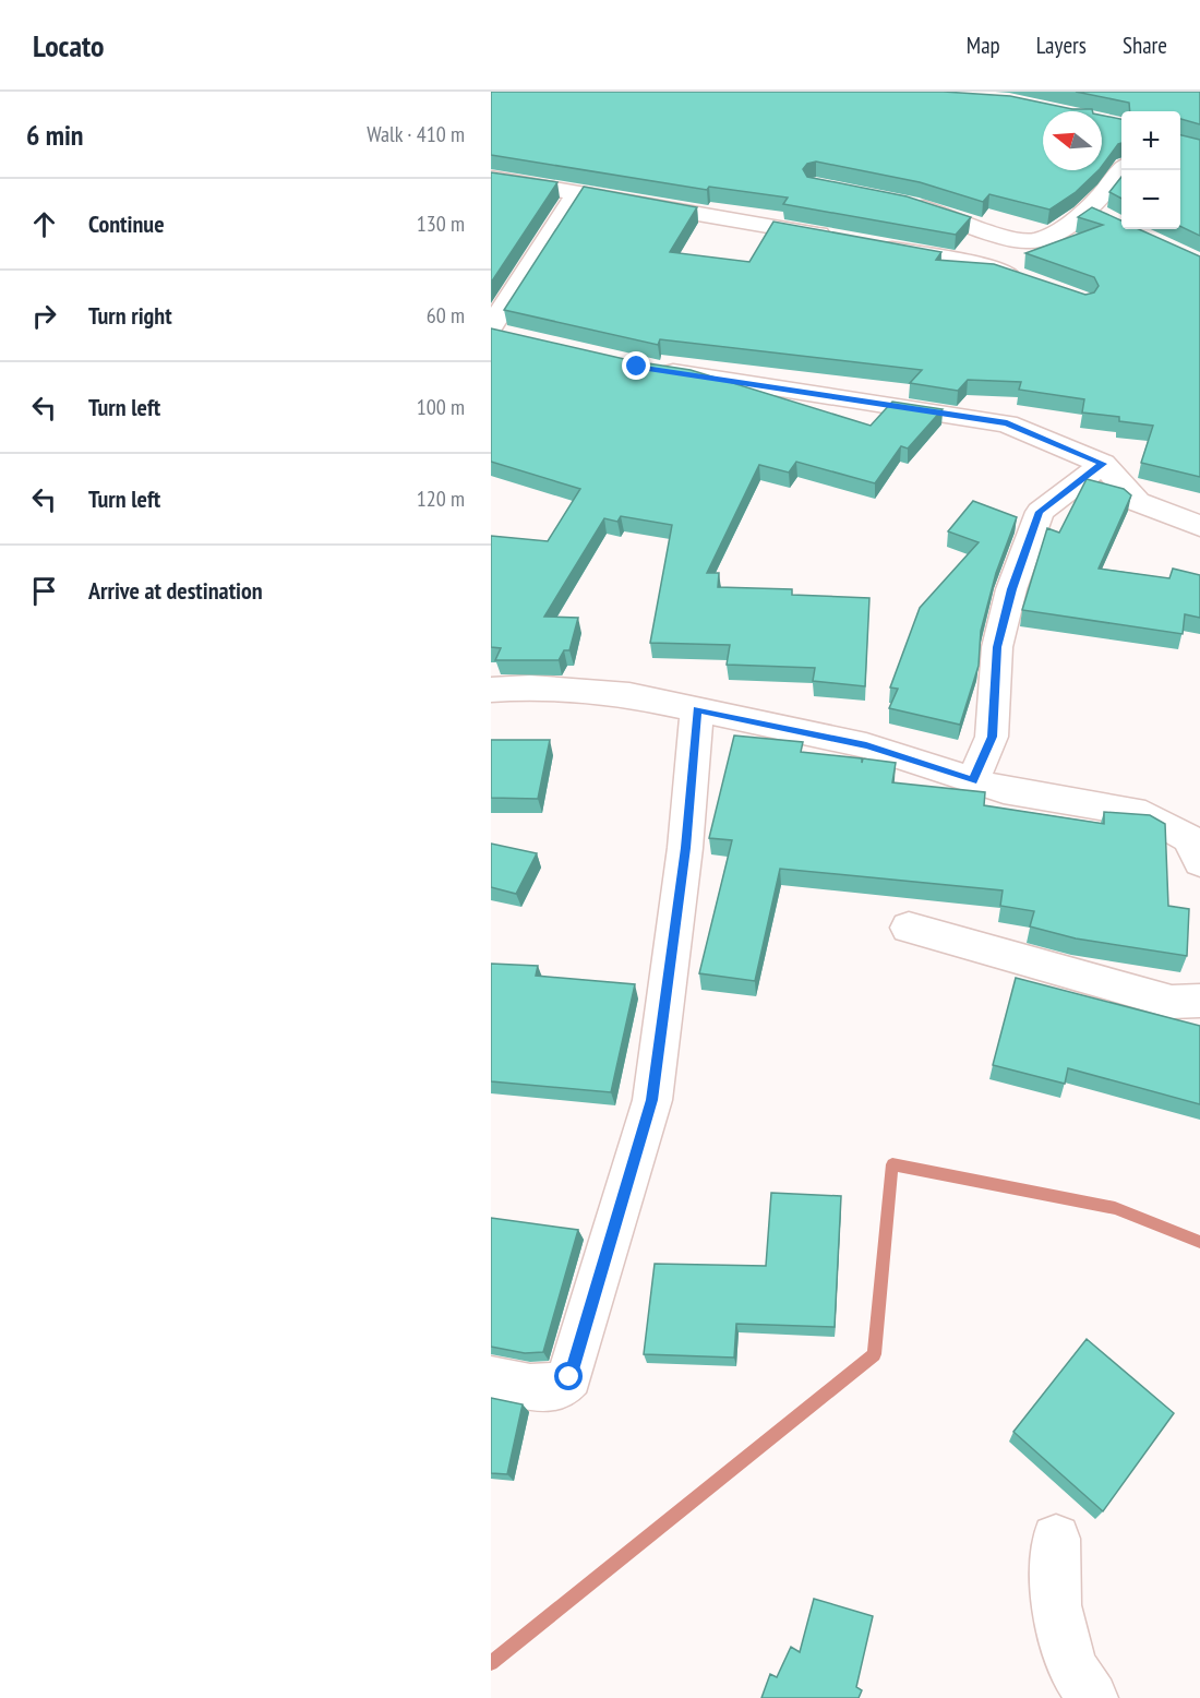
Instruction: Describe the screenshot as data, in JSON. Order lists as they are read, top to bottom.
{
  "north": "left",
  "page": {
    "header": "Locato",
    "nav": ["Map", "Layers", "Share"],
    "heading": ["6 min", "Walk · 410 m"],
    "map_buttons": ["+", "−"],
    "list": [
      ["Continue", "130 m"],
      ["Turn right", "60 m"],
      ["Turn left", "100 m"],
      ["Turn left", "120 m"],
      "Arrive at destination"
    ]
  }
}
